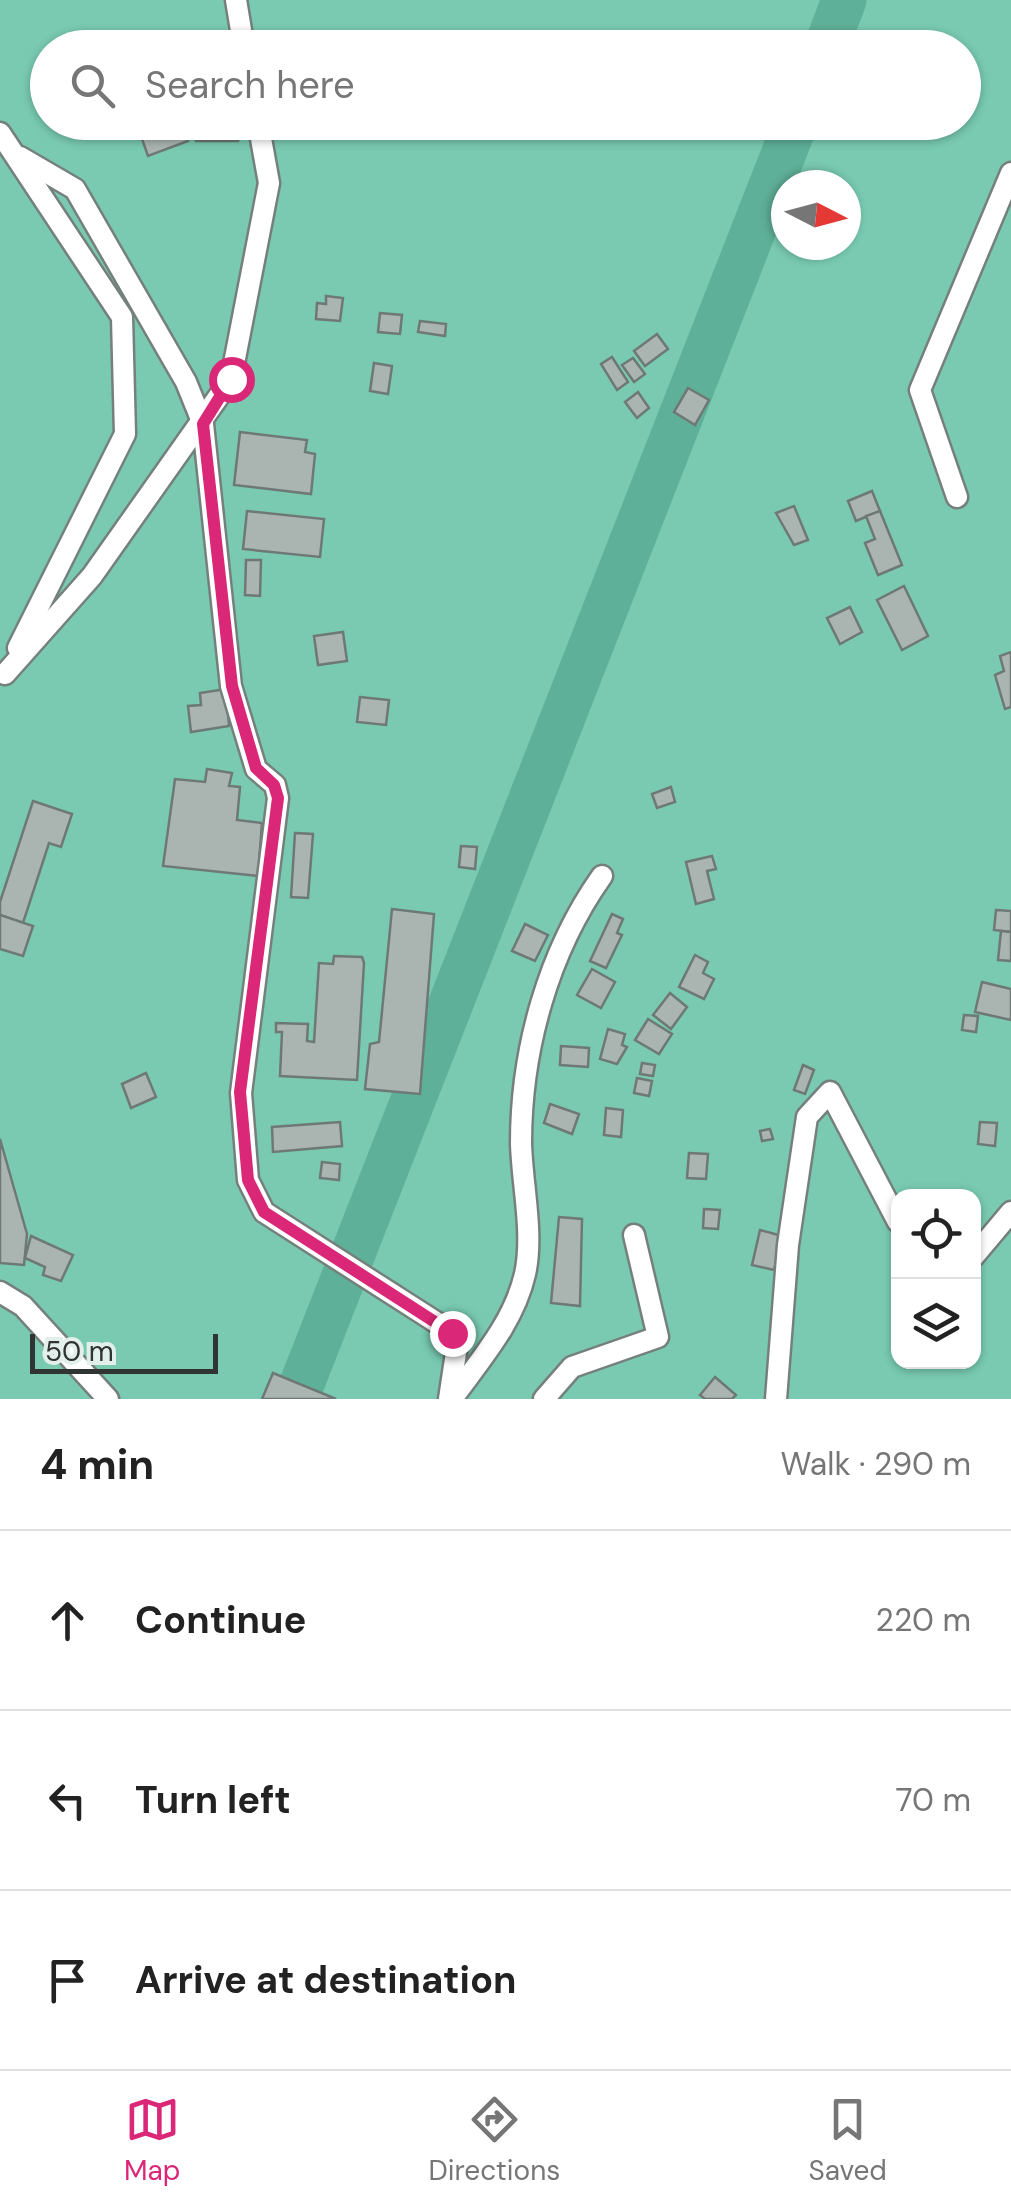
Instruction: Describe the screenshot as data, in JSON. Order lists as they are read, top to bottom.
{
  "scale_bar": "50 m",
  "north": "right",
  "page": {
    "search": "Search here",
    "scale": "50 m",
    "heading": ["4 min", "Walk · 290 m"],
    "list": [
      ["Continue", "220 m"],
      ["Turn left", "70 m"],
      "Arrive at destination"
    ],
    "nav": ["Map", "Directions", "Saved"]
  }
}
